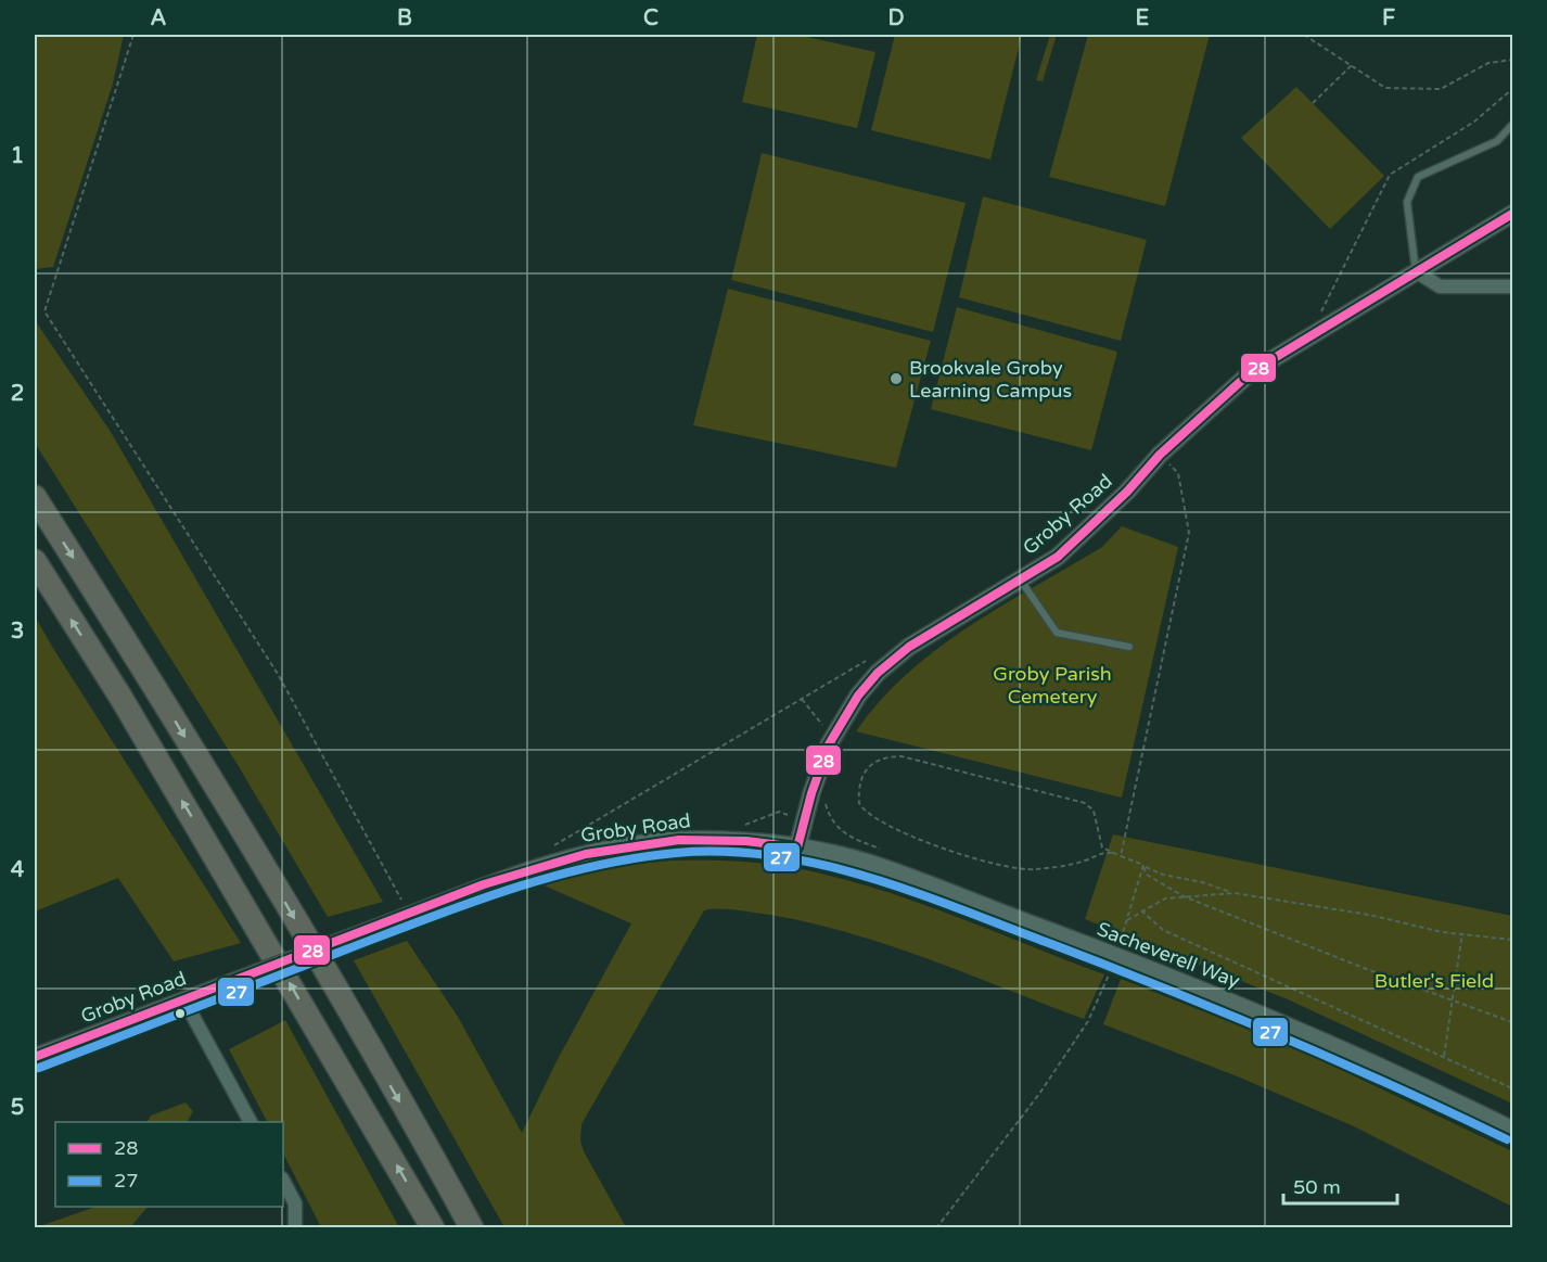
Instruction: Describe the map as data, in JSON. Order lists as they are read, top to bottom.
{
  "streets": {
    "street": ["Groby Road", "Sacheverell Way"]
  },
  "crossings": [
    ["Groby Road", "Sacheverell Way"]
  ],
  "parks": ["Groby Parish Cemetery", "Butler's Field"],
  "places": ["Brookvale Groby Learning Campus"],
  "lines": ["transit line 28", "transit line 27"],
  "legend": ["28", "27"],
  "scale_bar": "50 m",
  "grid": {
    "columns": [
      "A",
      "B",
      "C",
      "D",
      "E",
      "F"
    ],
    "rows": [
      "1",
      "2",
      "3",
      "4",
      "5"
    ]
  }
}
